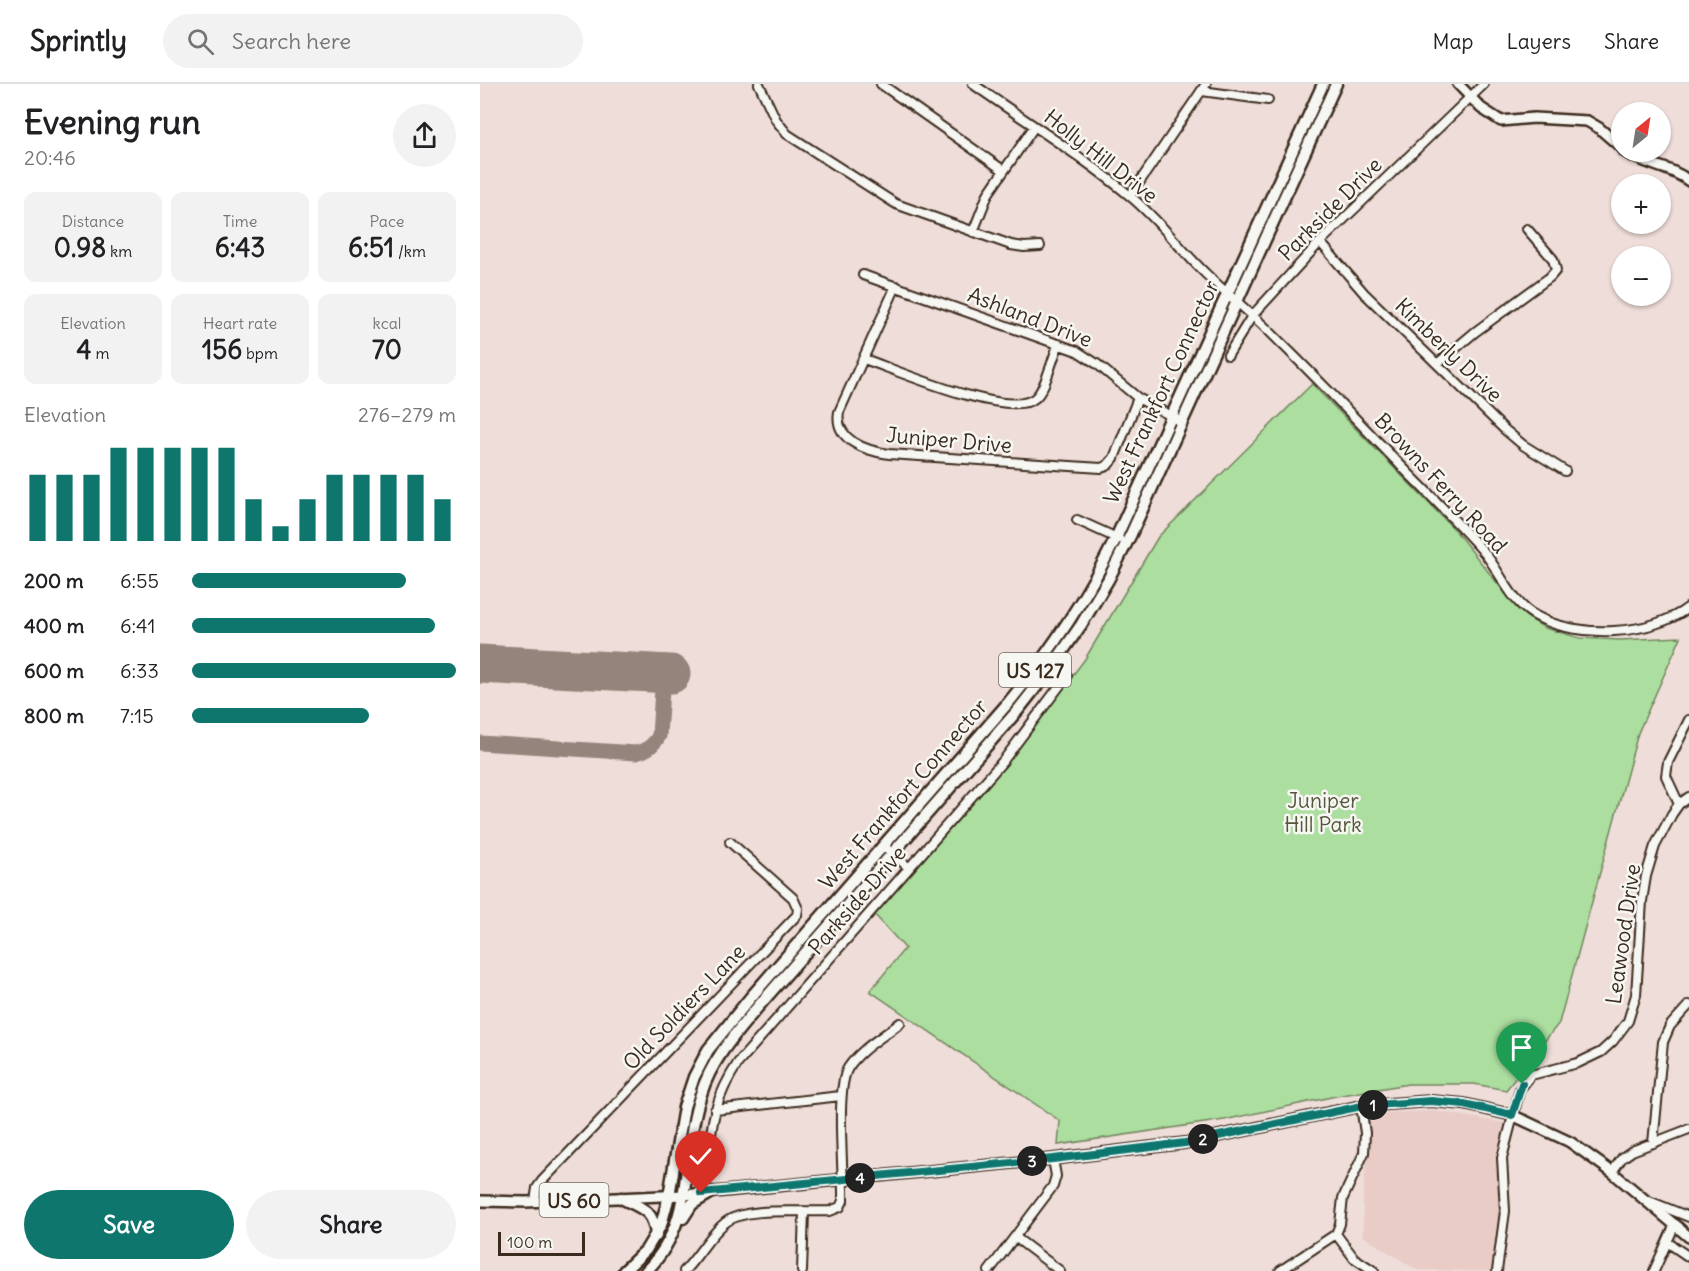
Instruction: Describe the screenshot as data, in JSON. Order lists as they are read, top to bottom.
{
  "streets": {
    "highway": ["West Frankfort Connector", "US 127"],
    "main road": ["US 60"],
    "street": [
      "Holly Hill Drive",
      "Parkside Drive",
      "Ashland Drive",
      "Kimberly Drive",
      "Juniper Drive",
      "Browns Ferry Road",
      "Leawood Drive",
      "Old Soldiers Lane"
    ]
  },
  "crossings": [
    ["Holly Hill Drive", "Parkside Drive"],
    ["Holly Hill Drive", "West Frankfort Connector"],
    ["Holly Hill Drive", "Browns Ferry Road"],
    ["Parkside Drive", "Kimberly Drive"],
    ["Parkside Drive", "Browns Ferry Road"],
    ["Ashland Drive", "West Frankfort Connector"],
    ["Ashland Drive", "Juniper Drive"],
    ["West Frankfort Connector", "US 127"],
    ["West Frankfort Connector", "US 60"],
    ["US 127", "US 60"],
    ["Leawood Drive", "US 60"],
    ["Old Soldiers Lane", "US 60"]
  ],
  "parks": ["Juniper Hill Park"],
  "scale_bar": "100 m",
  "north": "top right",
  "page": {
    "header": "Sprintly",
    "search": "Search here",
    "nav": ["Map", "Layers", "Share"],
    "heading": ["Evening run", "20:46"],
    "map_buttons": ["+", "−"],
    "stats": [
      ["Distance", "0.98 km"],
      ["Time", "6:43"],
      ["Pace", "6:51 /km"],
      ["Elevation", "4 m"],
      ["Heart rate", "156 bpm"],
      ["kcal", "70"]
    ],
    "chart": ["Elevation", "276–279 m"],
    "list": [
      {
        "name": "200 m",
        "note": "6:55"
      },
      {
        "name": "400 m",
        "note": "6:41"
      },
      {
        "name": "600 m",
        "note": "6:33"
      },
      {
        "name": "800 m",
        "note": "7:15"
      }
    ],
    "pins": [
      "1",
      "2",
      "3",
      "4"
    ],
    "buttons": ["Save", "Share"],
    "scale": "100 m"
  }
}
